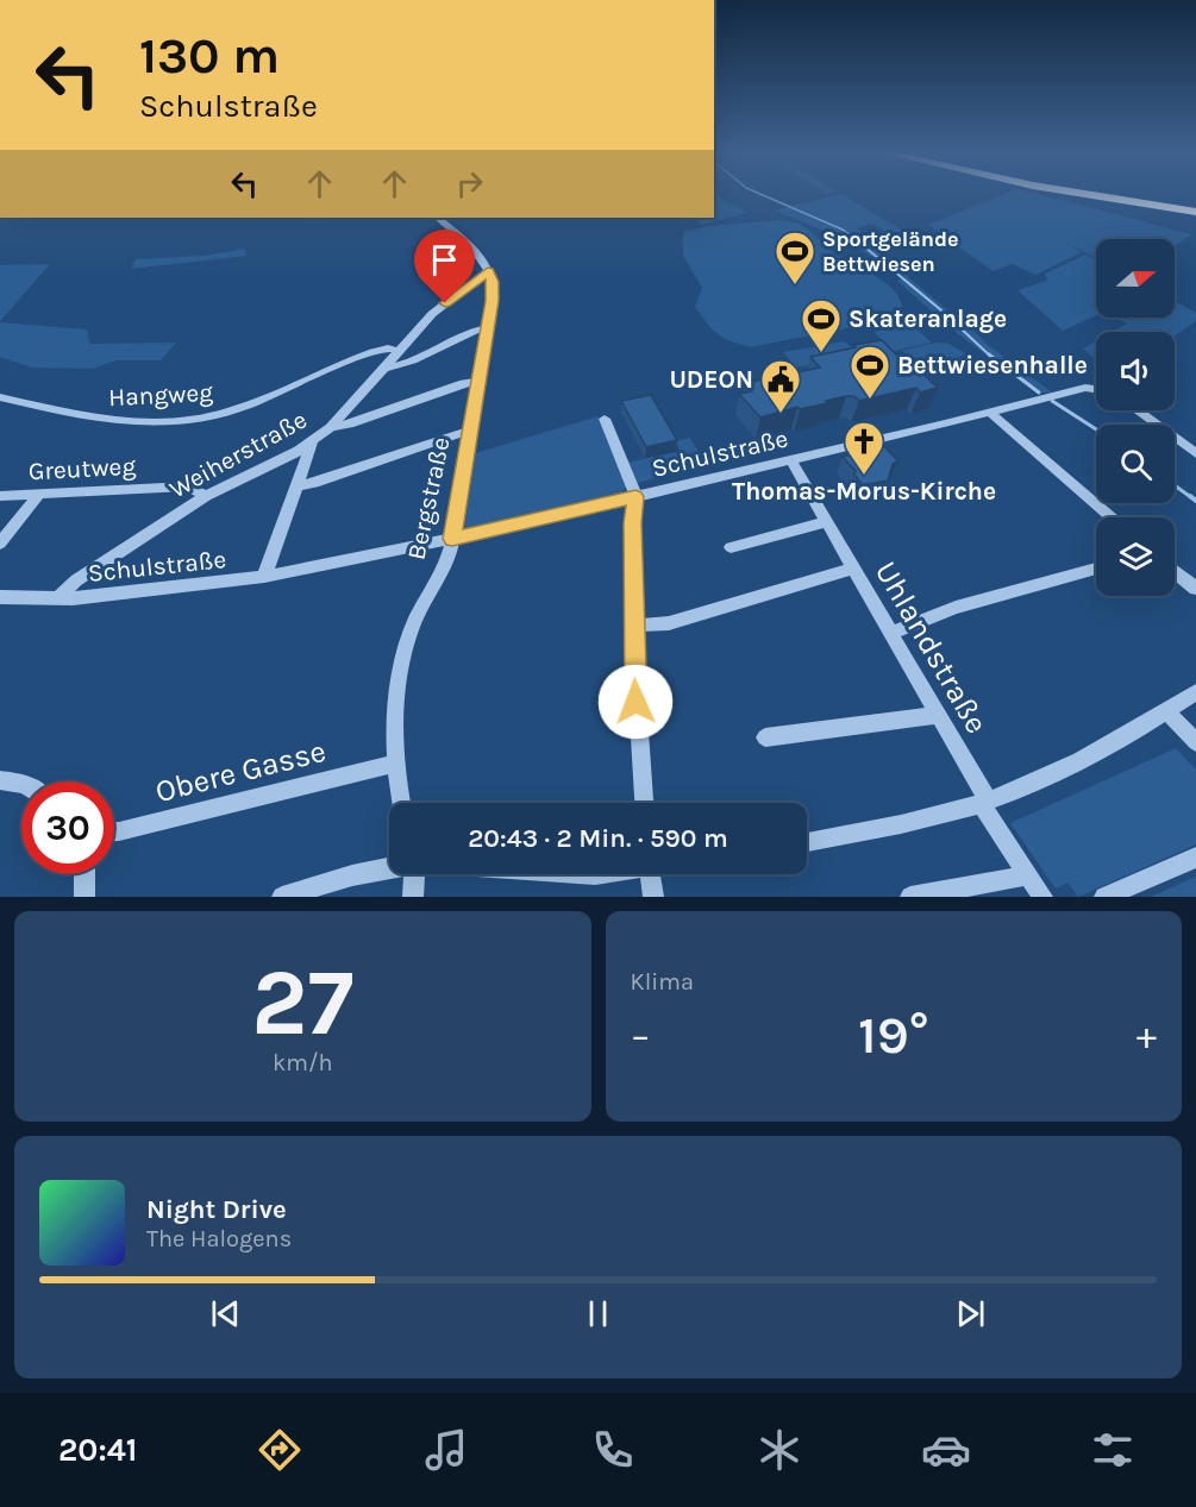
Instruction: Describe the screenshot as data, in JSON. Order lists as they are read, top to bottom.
{
  "streets": {
    "street": [
      "Hangweg",
      "Schulstraße",
      "Weiherstraße",
      "Greutweg",
      "Bergstraße",
      "Uhlandstraße",
      "Obere Gasse"
    ]
  },
  "crossings": [
    ["Hangweg", "Weiherstraße"],
    ["Schulstraße", "Weiherstraße"],
    ["Schulstraße", "Bergstraße"],
    ["Schulstraße", "Uhlandstraße"],
    ["Weiherstraße", "Greutweg"],
    ["Weiherstraße", "Bergstraße"],
    ["Bergstraße", "Obere Gasse"]
  ],
  "places": {
    "sports": ["Sportgelände Bettwiesen", "Skateranlage", "Bettwiesenhalle"],
    "public building": ["UDEON"],
    "church": ["Thomas-Morus-Kirche"]
  },
  "north": "right",
  "page": {
    "turn": ["130 m", "Schulstraße"],
    "limit": "30",
    "trip": "20:43 · 2 Min. · 590 m",
    "tile": [
      ["27", "km/h"],
      "Klima"
    ],
    "heat": ["−", "19°", "+"],
    "song": ["Night Drive", "The Halogens"],
    "tabs": "20:41"
  }
}
